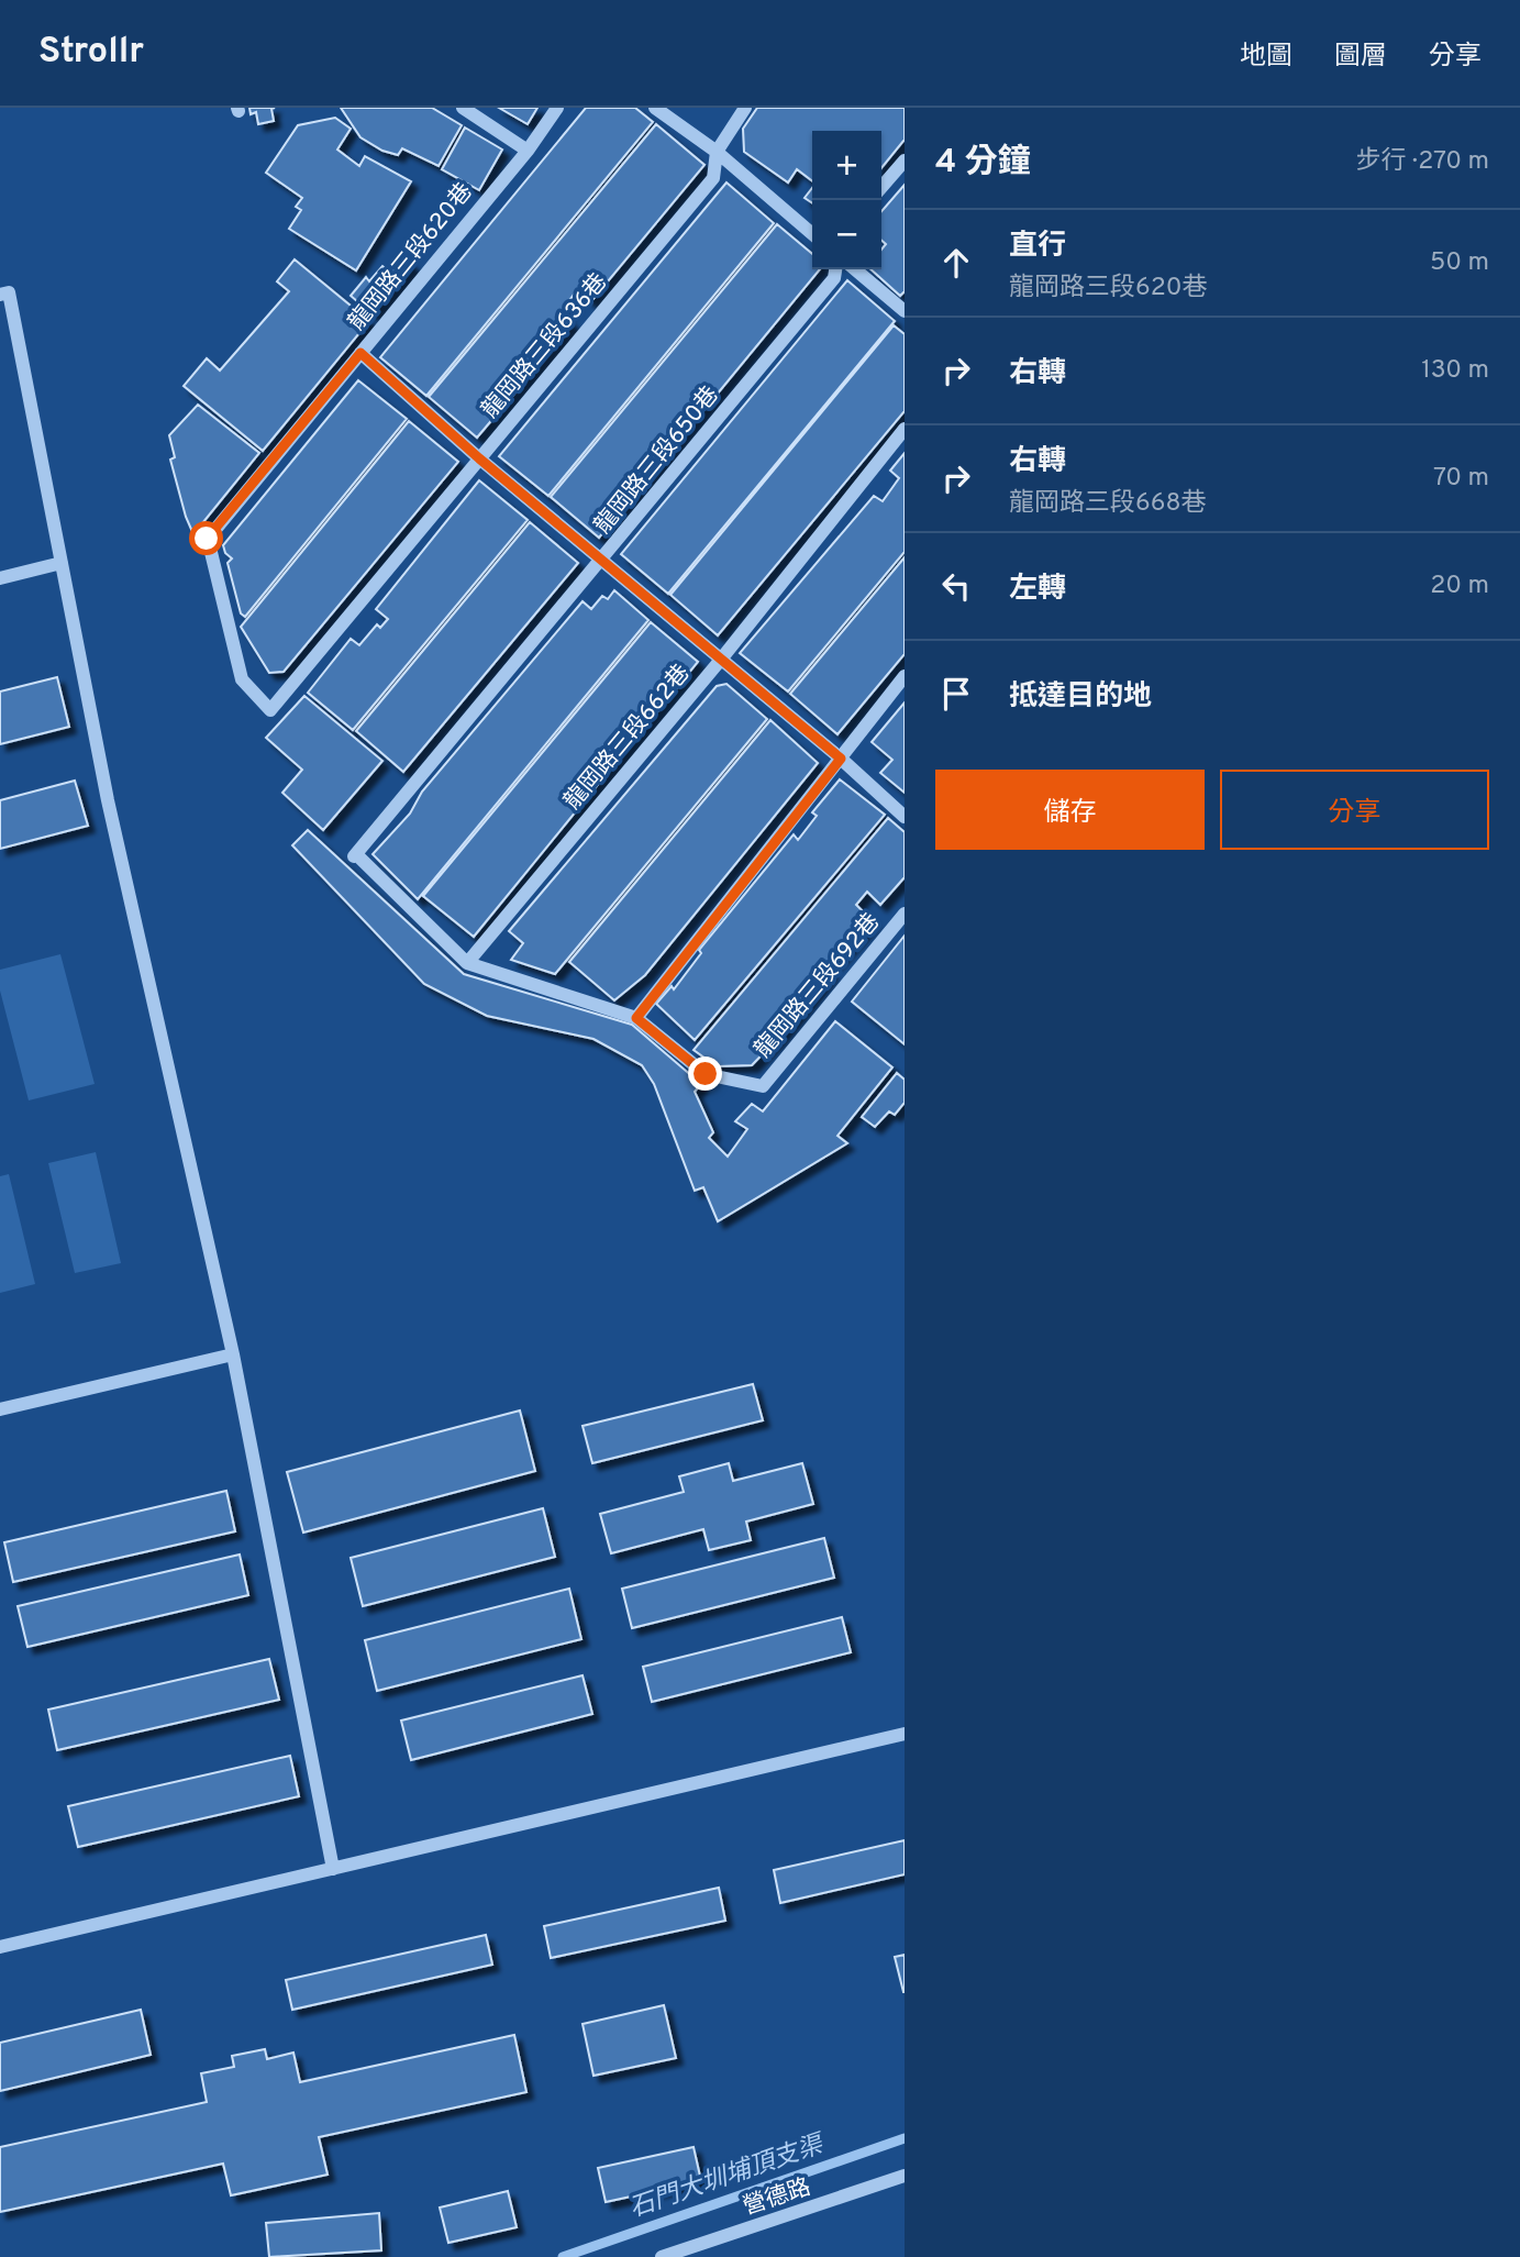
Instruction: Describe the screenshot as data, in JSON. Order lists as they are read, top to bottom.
{
  "streets": {
    "street": [
      "龍岡路三段620巷",
      "龍岡路三段636巷",
      "龍岡路三段650巷",
      "龍岡路三段662巷",
      "龍岡路三段692巷",
      "營德路"
    ]
  },
  "crossings": [
    ["龍岡路三段620巷", "龍岡路三段636巷"],
    ["龍岡路三段650巷", "龍岡路三段662巷"]
  ],
  "water": ["石門大圳埔頂支渠"],
  "page": {
    "header": "Strollr",
    "nav": ["地圖", "圖層", "分享"],
    "heading": ["4 分鐘", "步行 · 270 m"],
    "map_buttons": ["+", "−"],
    "list": [
      ["直行", "龍岡路三段620巷", "50 m"],
      ["右轉", "130 m"],
      ["右轉", "龍岡路三段668巷", "70 m"],
      ["左轉", "20 m"],
      "抵達目的地"
    ],
    "buttons": ["儲存", "分享"]
  }
}
